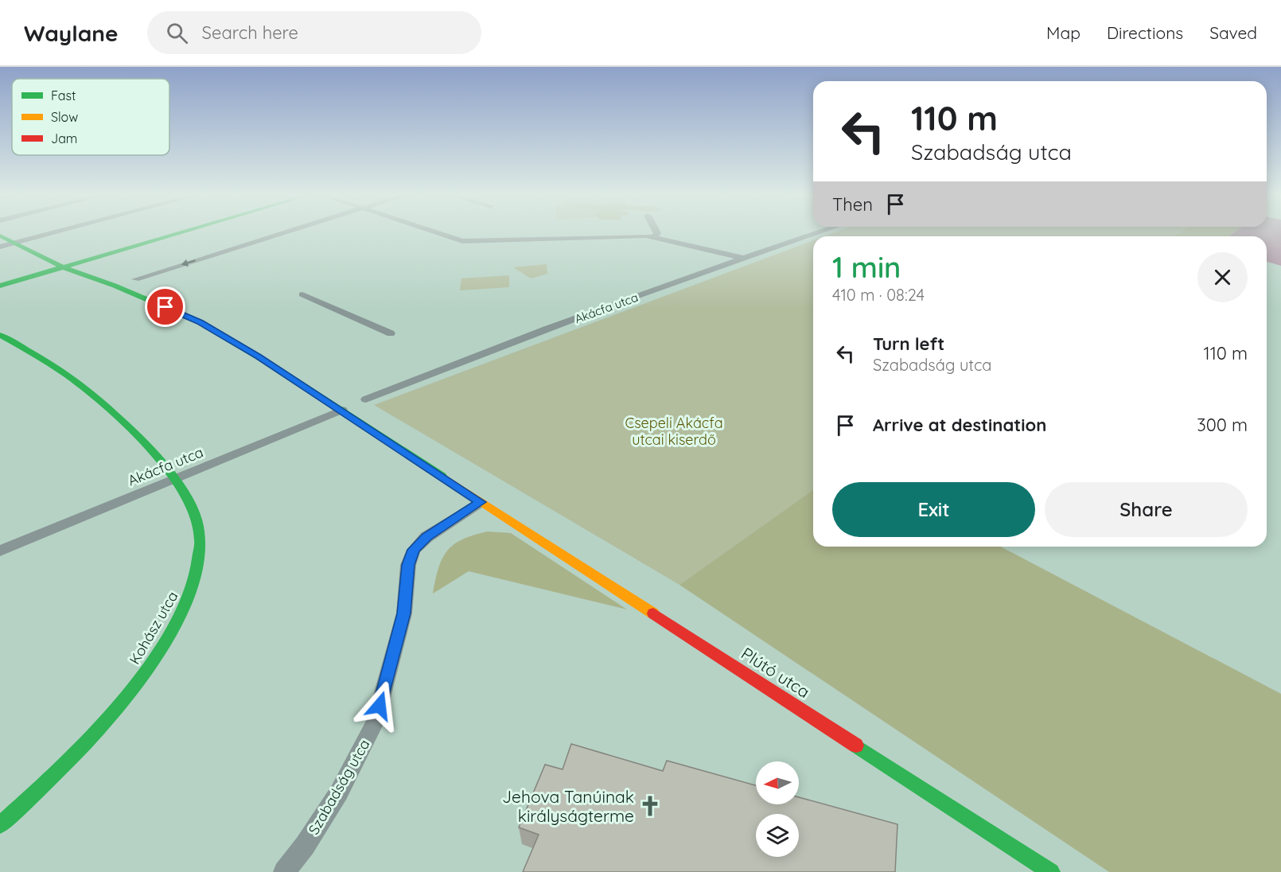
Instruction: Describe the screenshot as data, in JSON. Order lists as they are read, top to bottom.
{
  "streets": {
    "street": [
      "Akácfa utca",
      "Kohász utca",
      "Plútó utca",
      "Szabadság utca"
    ]
  },
  "crossings": [
    ["Akácfa utca", "Kohász utca"],
    ["Plútó utca", "Szabadság utca"]
  ],
  "parks": ["Csepeli Akácfa utcai kiserdő"],
  "places": {
    "church": ["Jehova Tanúinak királyságterme"]
  },
  "legend": ["Fast", "Slow", "Jam"],
  "north": "left",
  "page": {
    "header": "Waylane",
    "search": "Search here",
    "nav": ["Map", "Directions", "Saved"],
    "turn": ["110 m", "Szabadság utca"],
    "then": "Then",
    "heading": ["1 min", "410 m · 08:24"],
    "list": [
      {
        "name": "Turn left",
        "note": "Szabadság utca",
        "value": "110 m"
      },
      {
        "name": "Arrive at destination",
        "value": "300 m"
      }
    ],
    "buttons": ["Exit", "Share"]
  }
}
